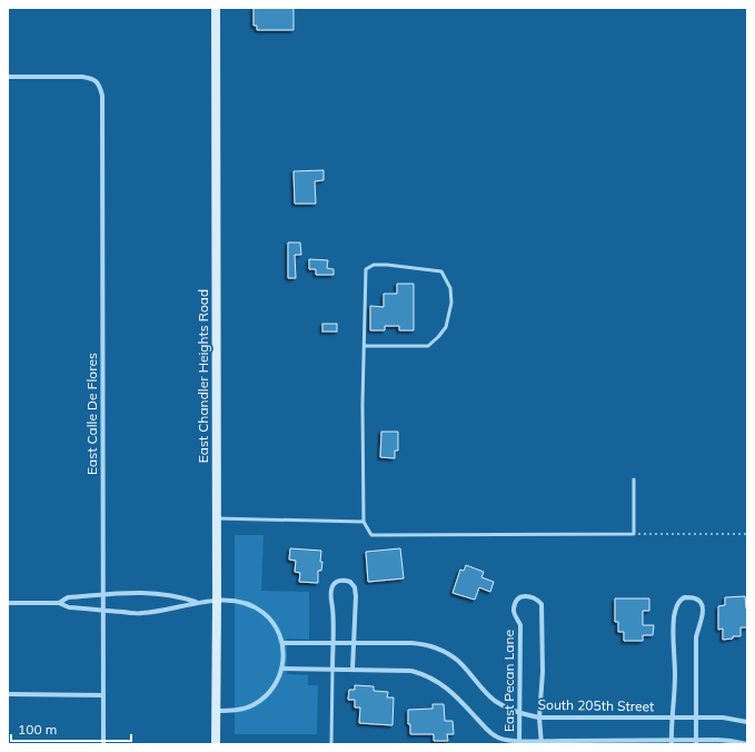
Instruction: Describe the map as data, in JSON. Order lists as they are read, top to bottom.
{
  "streets": {
    "main road": ["East Chandler Heights Road"],
    "street": ["East Calle De Flores", "East Pecan Lane", "South 205th Street"]
  },
  "crossings": [
    ["East Pecan Lane", "South 205th Street"]
  ],
  "scale_bar": "100 m"
}
